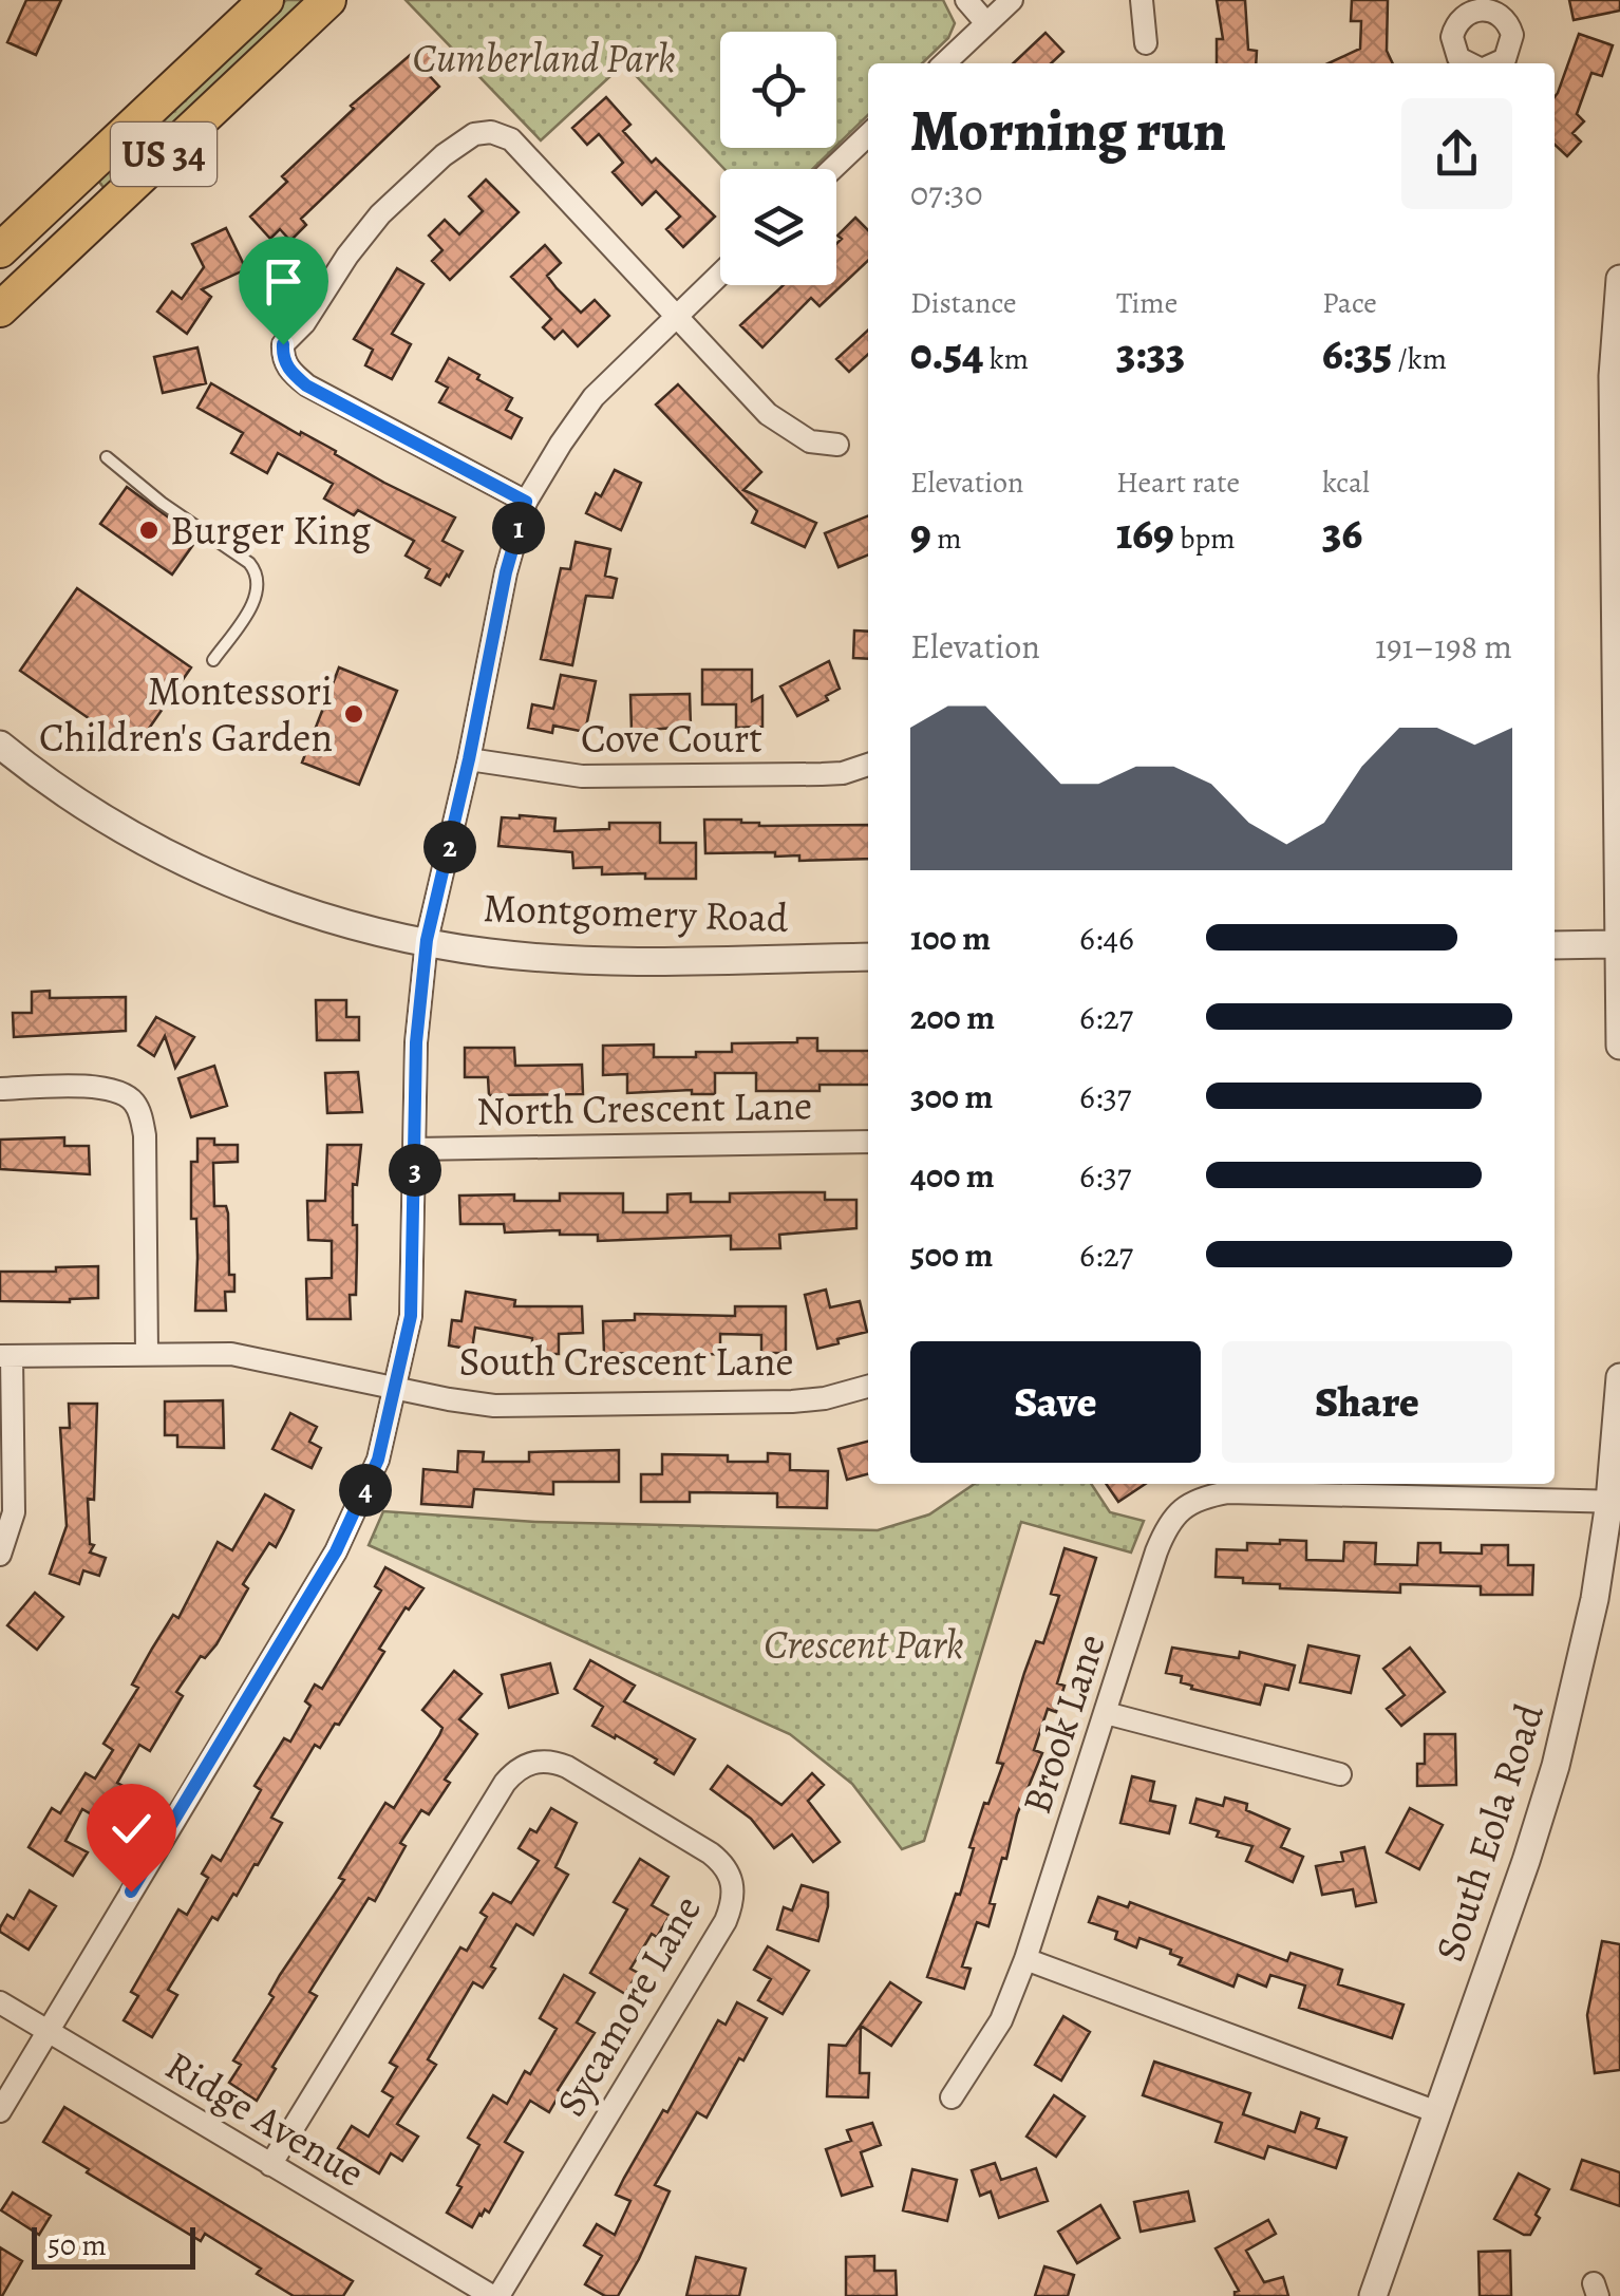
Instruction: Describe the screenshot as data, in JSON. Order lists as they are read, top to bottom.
{
  "streets": {
    "main road": ["US 34"],
    "street": [
      "Cove Court",
      "Montgomery Road",
      "North Crescent Lane",
      "South Crescent Lane",
      "Brook Lane",
      "South Eola Road",
      "Sycamore Lane",
      "Ridge Avenue"
    ]
  },
  "crossings": [
    ["Brook Lane", "South Eola Road"],
    ["Sycamore Lane", "Ridge Avenue"]
  ],
  "parks": ["Cumberland Park", "Crescent Park"],
  "places": ["Burger King", "Montessori Children's Garden"],
  "scale_bar": "50 m",
  "page": {
    "heading": ["Morning run", "07:30"],
    "stats": [
      ["Distance", "0.54 km"],
      ["Time", "3:33"],
      ["Pace", "6:35 /km"],
      ["Elevation", "9 m"],
      ["Heart rate", "169 bpm"],
      ["kcal", "36"]
    ],
    "pins": [
      "1",
      "2",
      "3",
      "4"
    ],
    "chart": ["Elevation", "191–198 m"],
    "list": [
      {
        "name": "100 m",
        "note": "6:46"
      },
      {
        "name": "200 m",
        "note": "6:27"
      },
      {
        "name": "300 m",
        "note": "6:37"
      },
      {
        "name": "400 m",
        "note": "6:37"
      },
      {
        "name": "500 m",
        "note": "6:27"
      }
    ],
    "buttons": ["Save", "Share"],
    "scale": "50 m"
  }
}
